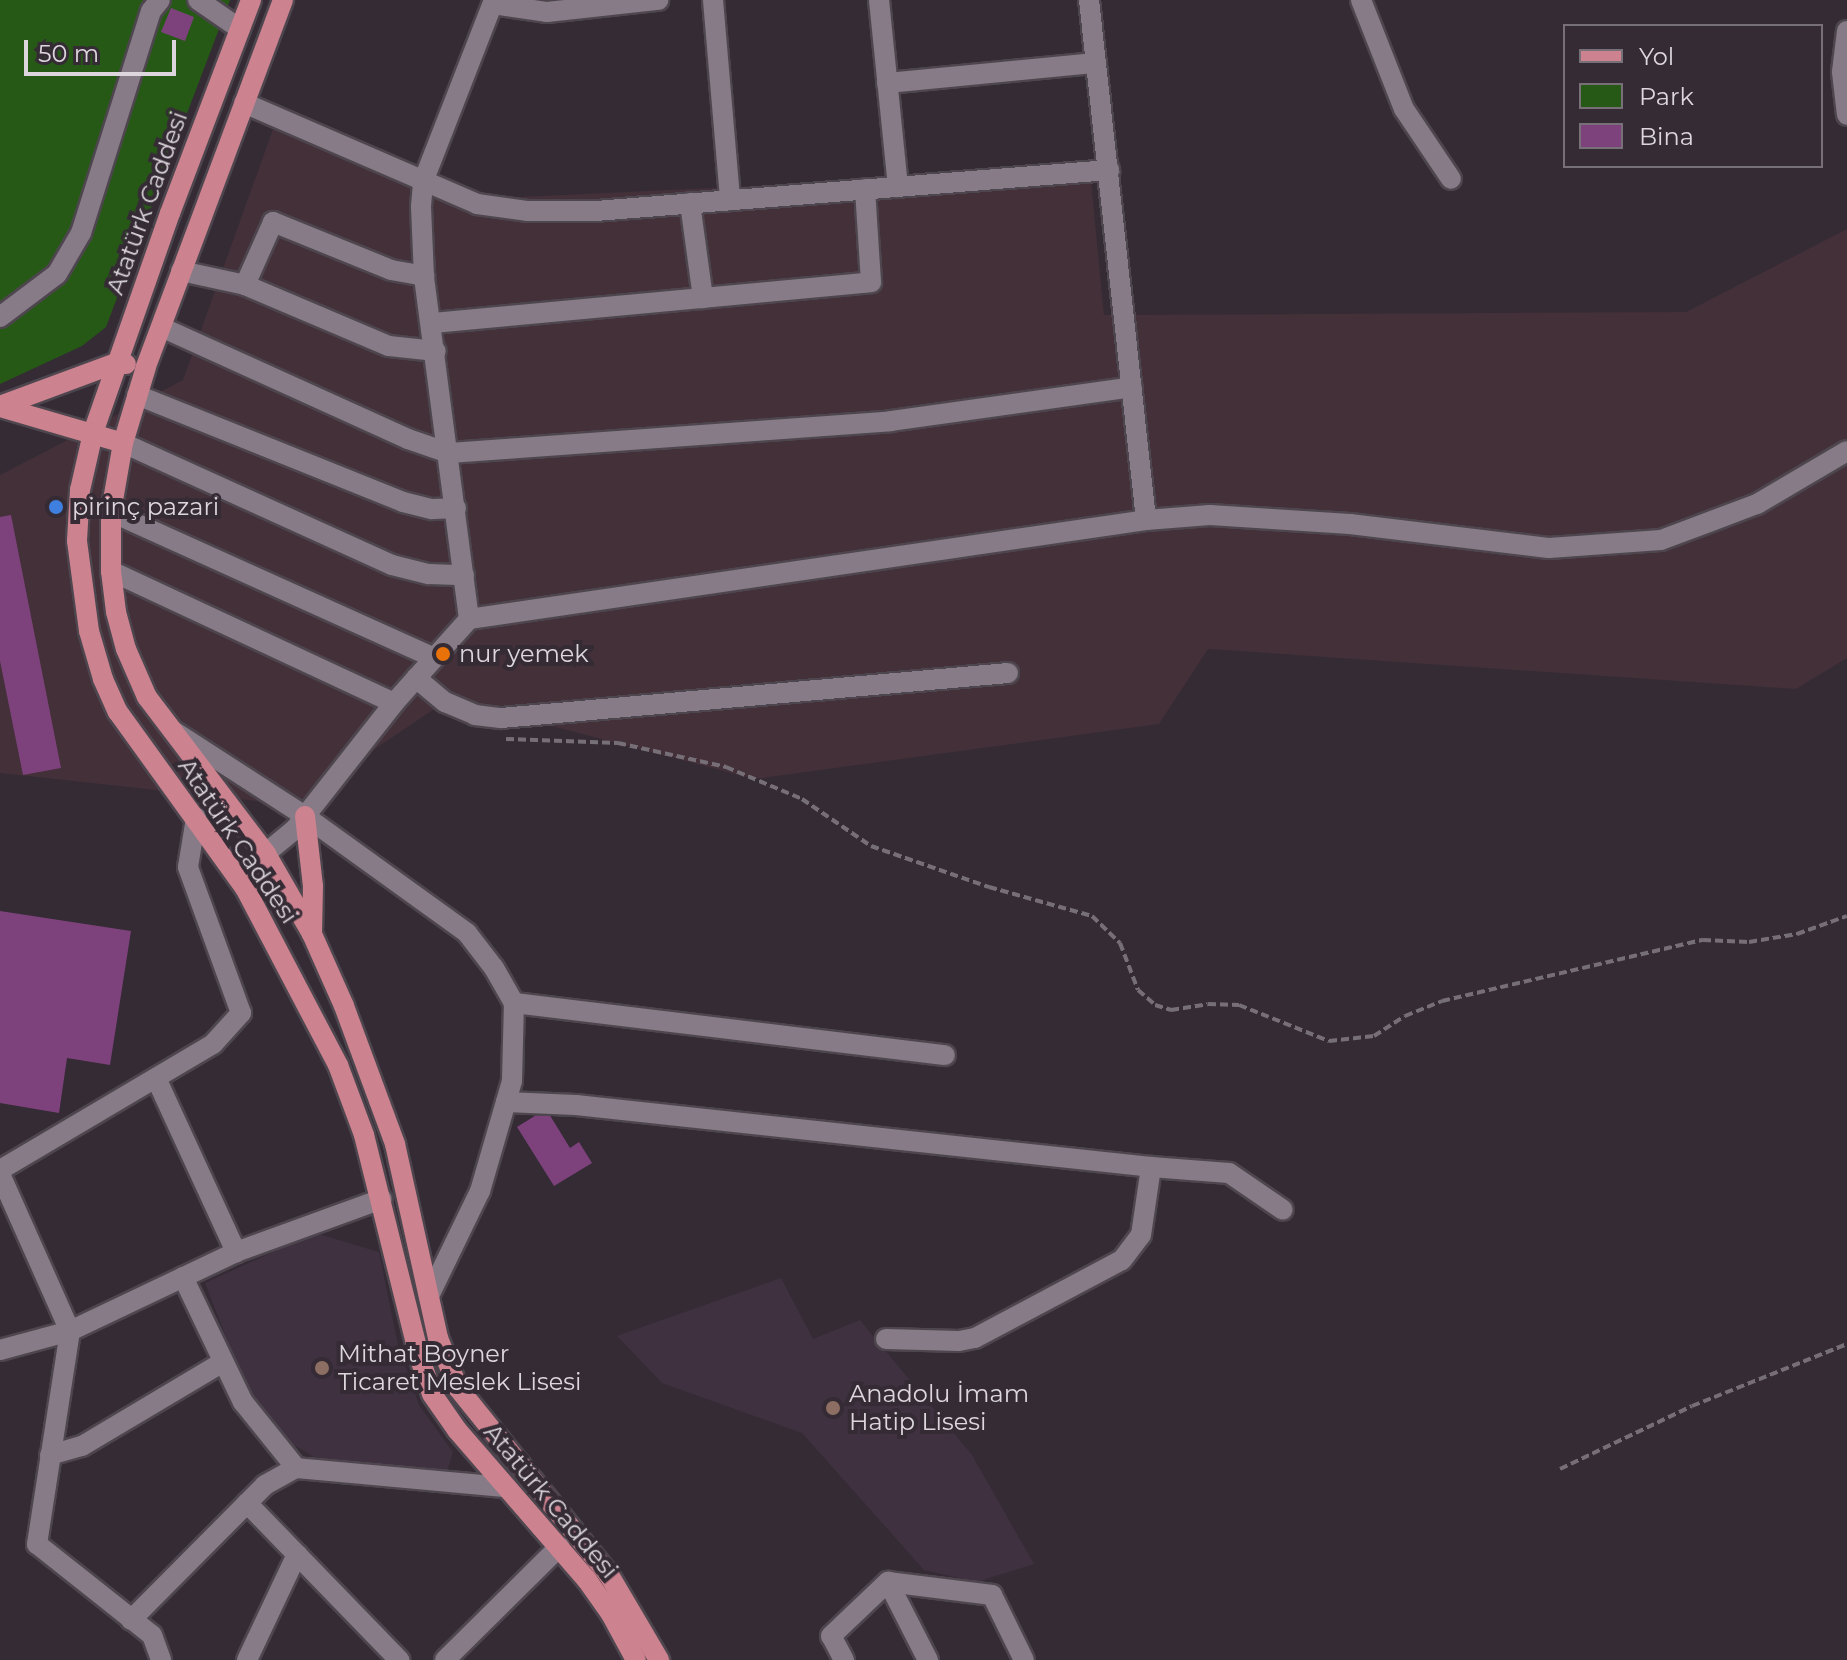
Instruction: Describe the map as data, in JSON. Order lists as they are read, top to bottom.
{
  "streets": {
    "main road": ["Atatürk Caddesi"]
  },
  "places": [
    "pirinç pazari",
    "nur yemek",
    "Mithat Boyner Ticaret Meslek Lisesi",
    "Anadolu İmam Hatip Lisesi"
  ],
  "legend": ["Yol", "Park", "Bina"],
  "scale_bar": "50 m"
}
